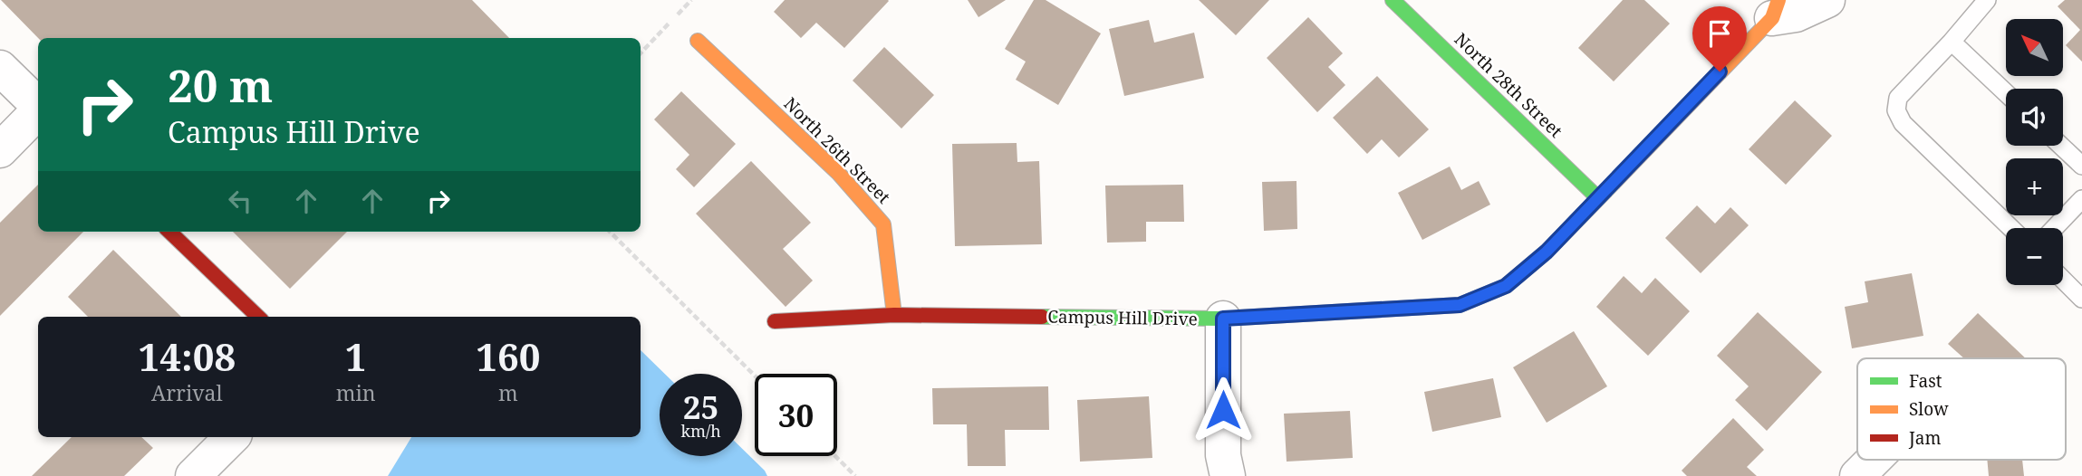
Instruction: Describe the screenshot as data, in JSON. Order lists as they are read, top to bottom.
{
  "streets": {
    "street": ["North 28th Street", "North 26th Street", "Campus Hill Drive"]
  },
  "crossings": [
    ["North 28th Street", "Campus Hill Drive"],
    ["North 26th Street", "Campus Hill Drive"]
  ],
  "legend": ["Fast", "Slow", "Jam"],
  "north": "top left",
  "page": {
    "map_buttons": ["+", "−"],
    "turn": ["20 m", "Campus Hill Drive"],
    "eta": [
      "14:08",
      "Arrival",
      "1",
      "min",
      "160",
      "m"
    ],
    "speed": "25 km/h",
    "limit": "30"
  }
}
